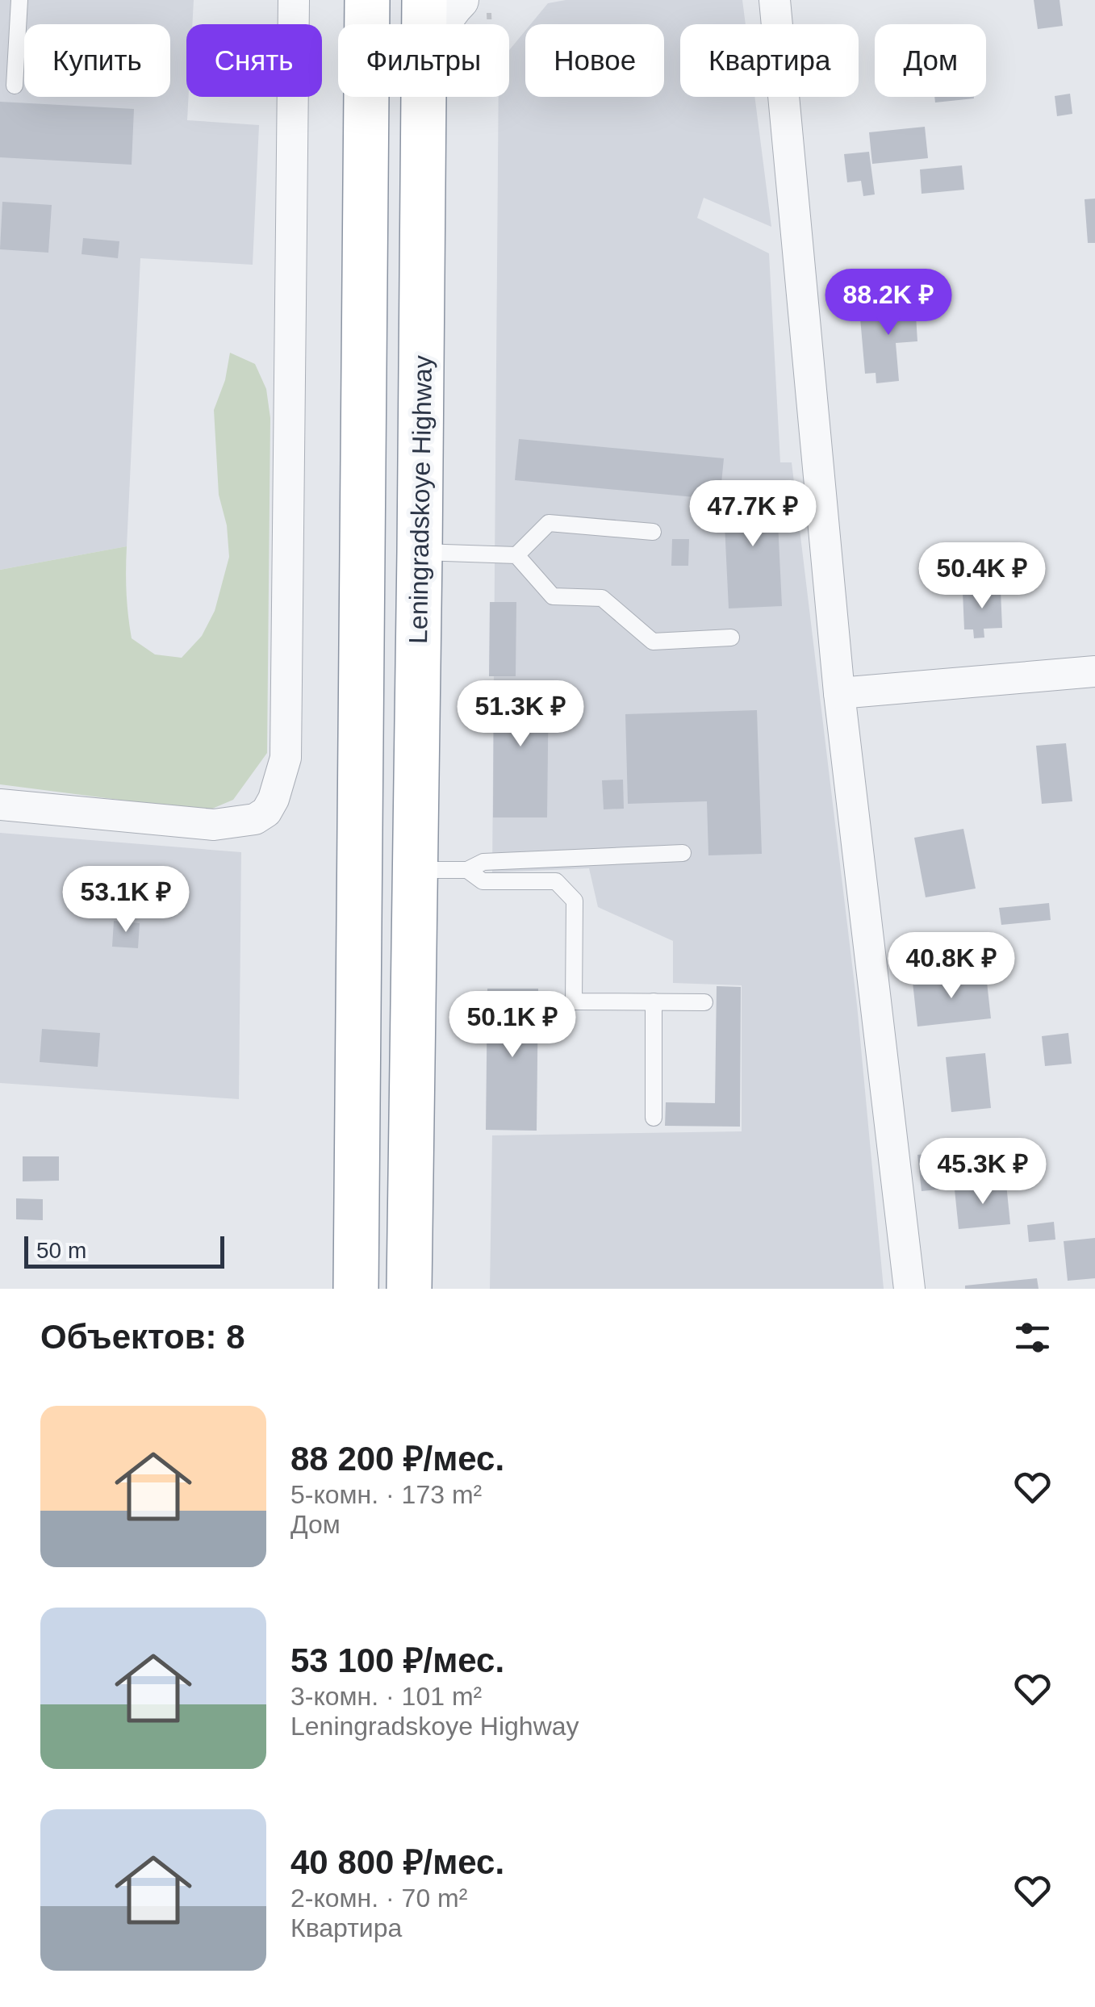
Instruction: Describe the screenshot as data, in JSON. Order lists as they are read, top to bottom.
{
  "streets": {
    "highway": ["Leningradskoye Highway"]
  },
  "scale_bar": "50 m",
  "page": {
    "chip": [
      "Купить",
      "Снять",
      "Фильтры",
      "Новое",
      "Квартира",
      "Дом"
    ],
    "price": [
      "88.2K ₽",
      "47.7K ₽",
      "50.4K ₽",
      "51.3K ₽",
      "53.1K ₽",
      "40.8K ₽",
      "50.1K ₽",
      "45.3K ₽"
    ],
    "scale": "50 m",
    "heading": "Объектов: 8",
    "list": [
      {
        "name": "88 200 ₽/мес.",
        "note": "5-комн. · 173 m² · Дом"
      },
      {
        "name": "53 100 ₽/мес.",
        "note": "3-комн. · 101 m² · Leningradskoye Highway"
      },
      {
        "name": "40 800 ₽/мес.",
        "note": "2-комн. · 70 m² · Квартира"
      }
    ]
  }
}
